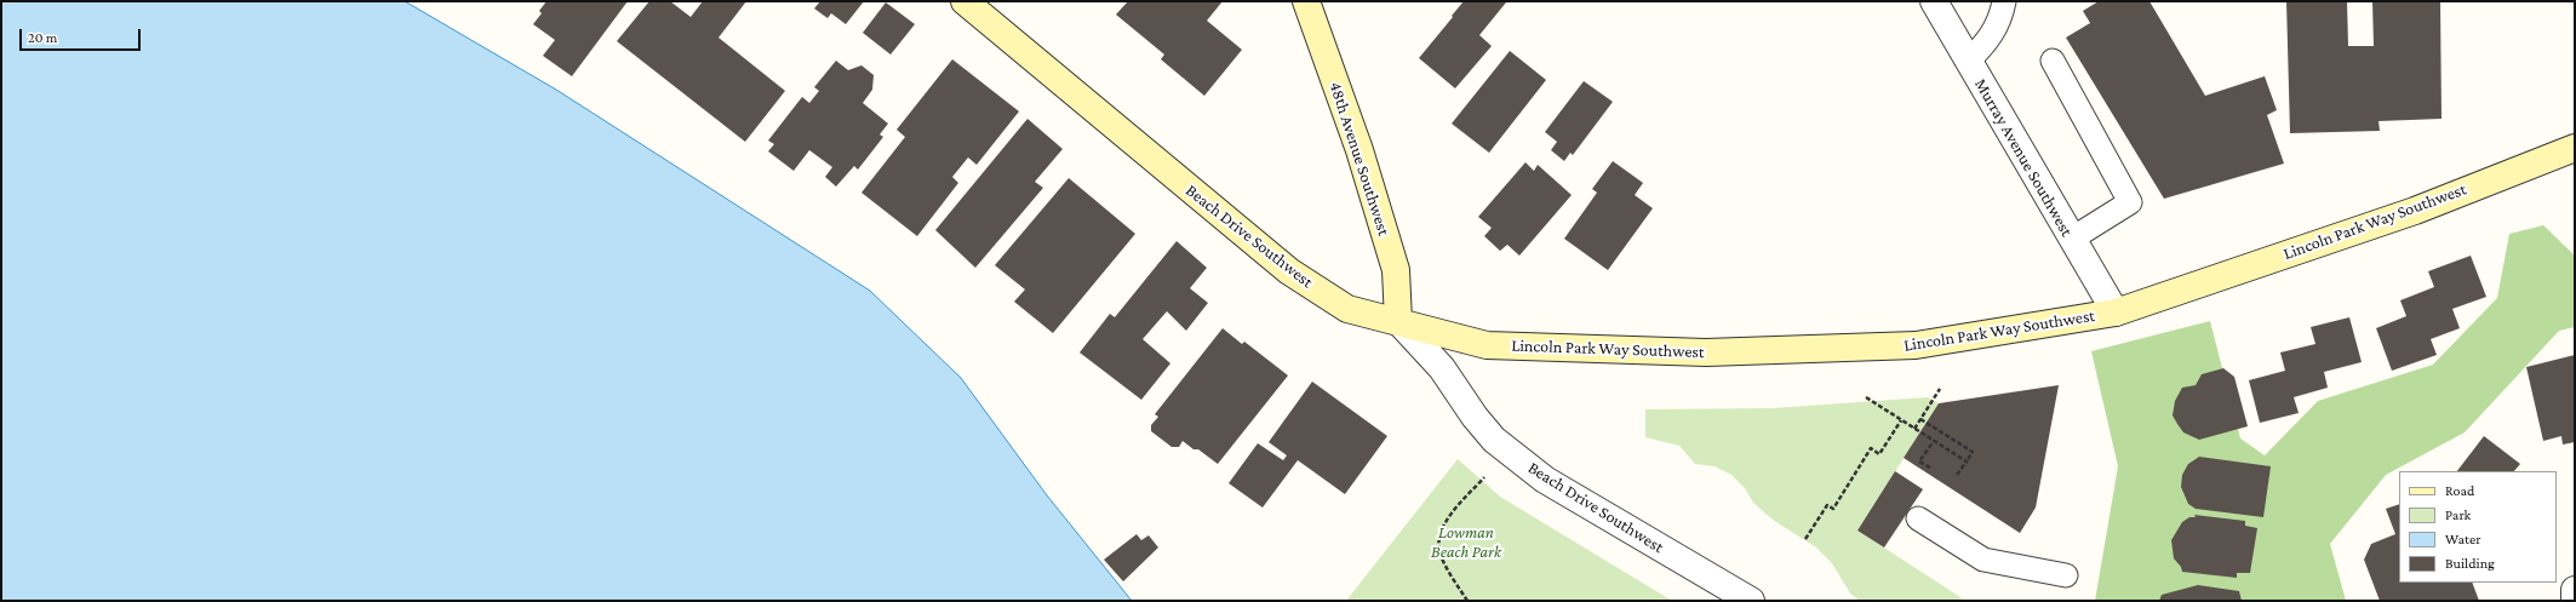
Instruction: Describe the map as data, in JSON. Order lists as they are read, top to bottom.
{
  "streets": {
    "main road": ["48th Avenue Southwest", "Lincoln Park Way Southwest", "Beach Drive Southwest"],
    "street": ["Murray Avenue Southwest"]
  },
  "crossings": [
    ["Murray Avenue Southwest", "Lincoln Park Way Southwest"],
    ["48th Avenue Southwest", "Lincoln Park Way Southwest"],
    ["48th Avenue Southwest", "Beach Drive Southwest"],
    ["Lincoln Park Way Southwest", "Beach Drive Southwest"]
  ],
  "parks": ["Lowman Beach Park"],
  "legend": [
    "Road",
    "Park",
    "Water",
    "Building"
  ],
  "scale_bar": "20 m"
}
